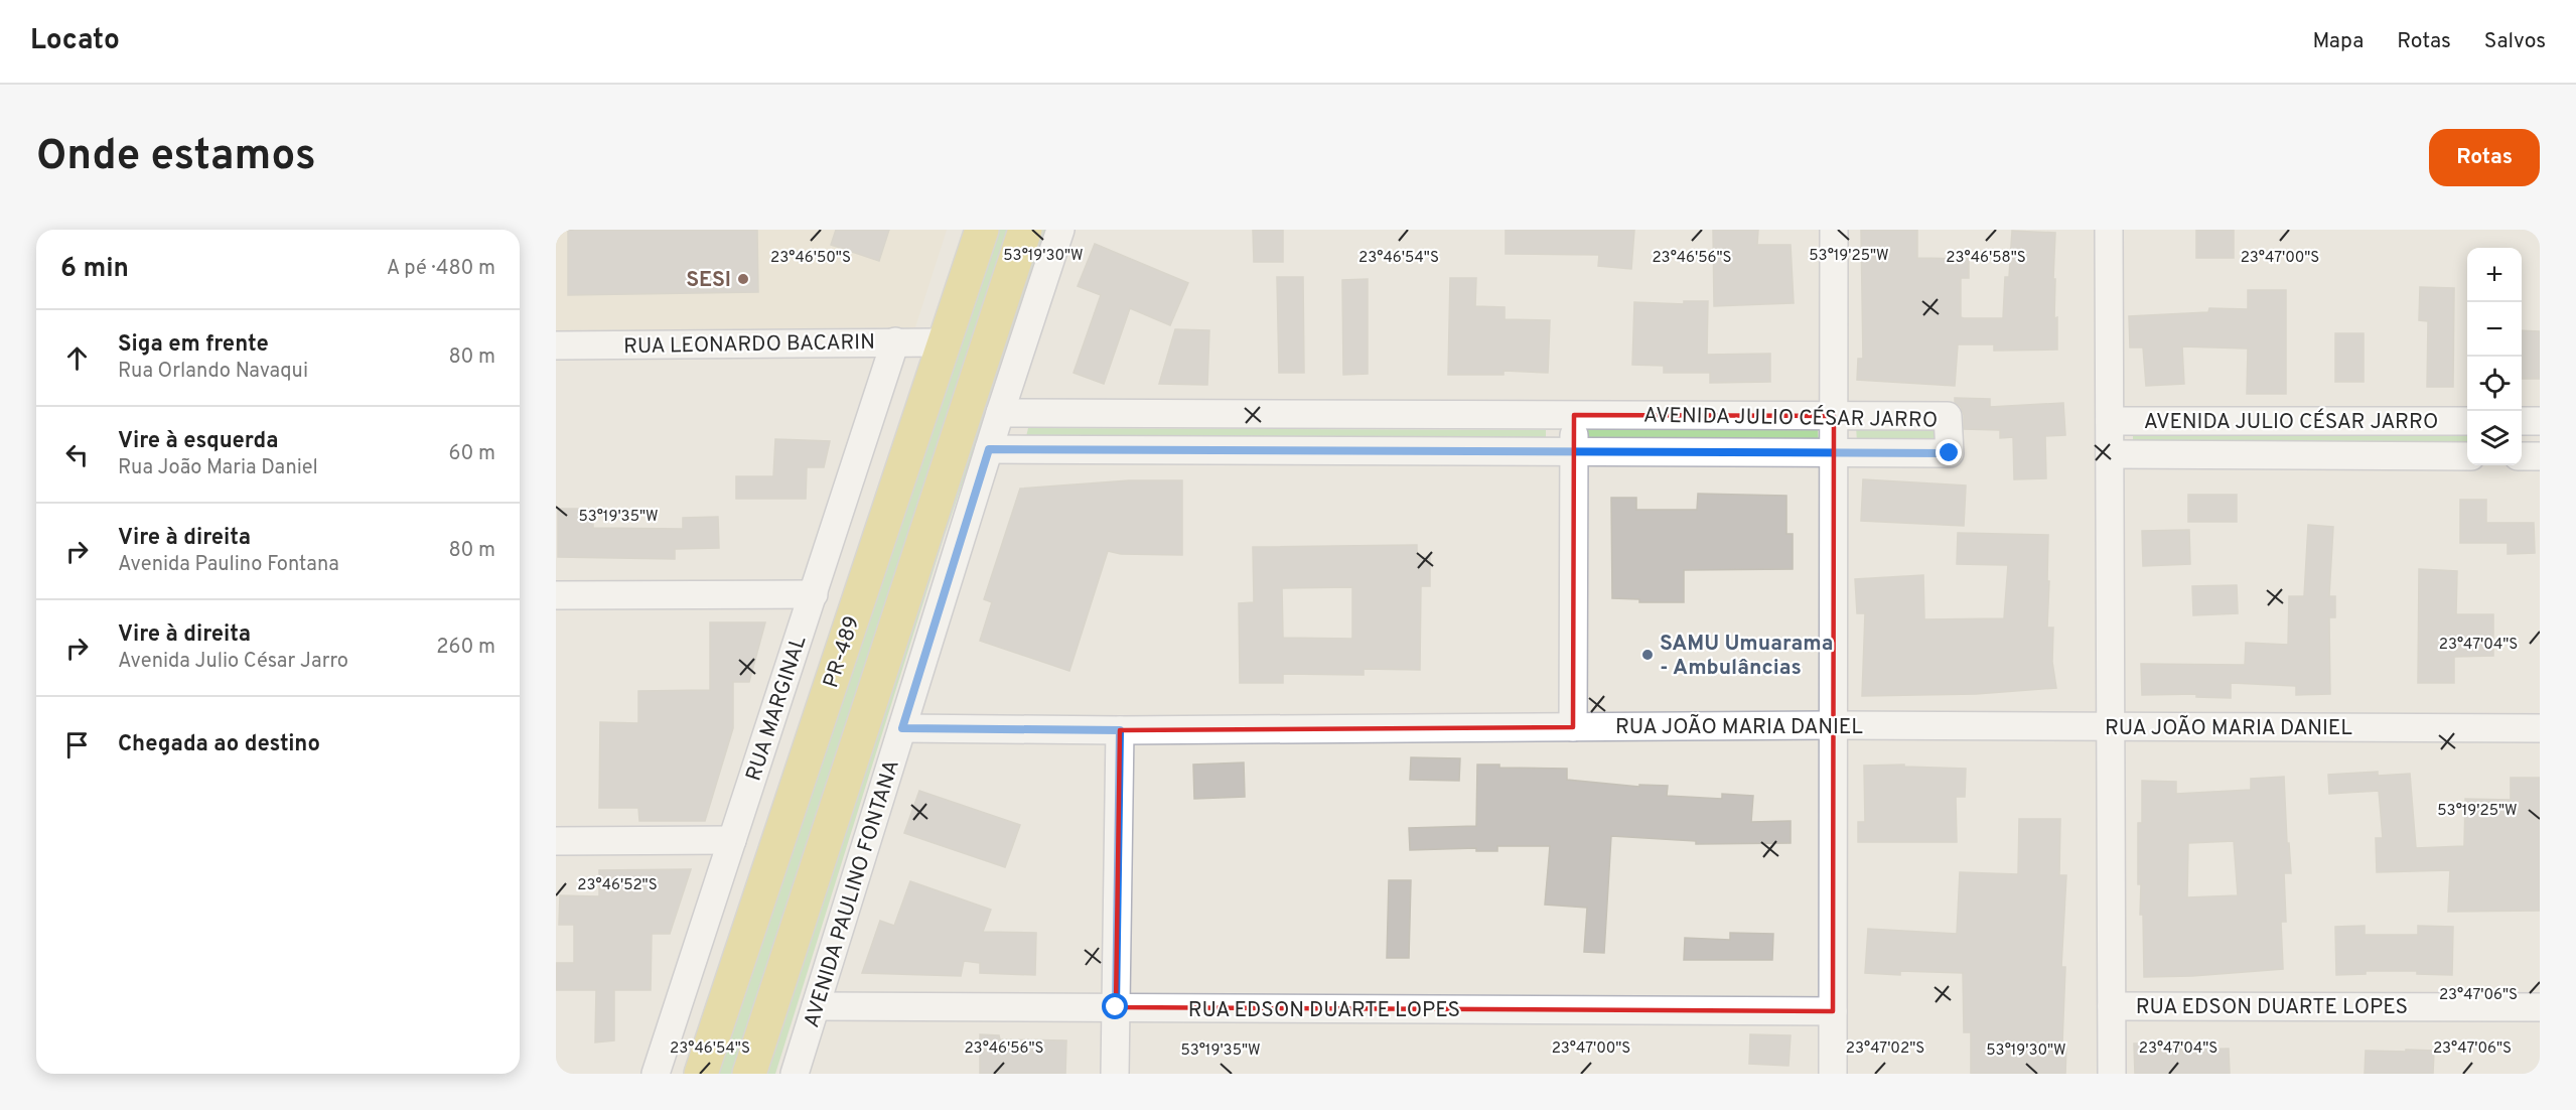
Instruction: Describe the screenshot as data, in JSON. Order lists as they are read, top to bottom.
{
  "streets": {
    "main road": ["PR-489"],
    "street": [
      "RUA LEONARDO BACARIN",
      "AVENIDA JULIO CÉSAR JARRO",
      "RUA MARGINAL",
      "RUA JOÃO MARIA DANIEL",
      "AVENIDA PAULINO FONTANA",
      "RUA EDSON DUARTE LOPES"
    ]
  },
  "crossings": [
    ["RUA LEONARDO BACARIN", "PR-489"],
    ["RUA LEONARDO BACARIN", "RUA MARGINAL"],
    ["AVENIDA JULIO CÉSAR JARRO", "AVENIDA PAULINO FONTANA"],
    ["RUA JOÃO MARIA DANIEL", "AVENIDA PAULINO FONTANA"],
    ["AVENIDA PAULINO FONTANA", "RUA EDSON DUARTE LOPES"]
  ],
  "places": ["SESI", "SAMU Umuarama - Ambulâncias"],
  "page": {
    "header": "Locato",
    "nav": ["Mapa", "Rotas", "Salvos"],
    "buttons": "Rotas",
    "title": "Onde estamos",
    "heading": ["6 min", "A pé · 480 m"],
    "map_buttons": ["+", "−"],
    "list": [
      ["Siga em frente", "Rua Orlando Navaqui", "80 m"],
      ["Vire à esquerda", "Rua João Maria Daniel", "60 m"],
      ["Vire à direita", "Avenida Paulino Fontana", "80 m"],
      ["Vire à direita", "Avenida Julio César Jarro", "260 m"],
      "Chegada ao destino"
    ]
  },
  "coordinates": [
    "53°19'25\"W",
    "53°19'30\"W",
    "23°46'50\"S",
    "23°46'54\"S",
    "23°46'56\"S",
    "23°46'58\"S",
    "23°47'00\"S",
    "53°19'35\"W",
    "23°47'04\"S",
    "23°46'52\"S",
    "23°47'06\"S",
    "23°47'02\"S"
  ]
}
